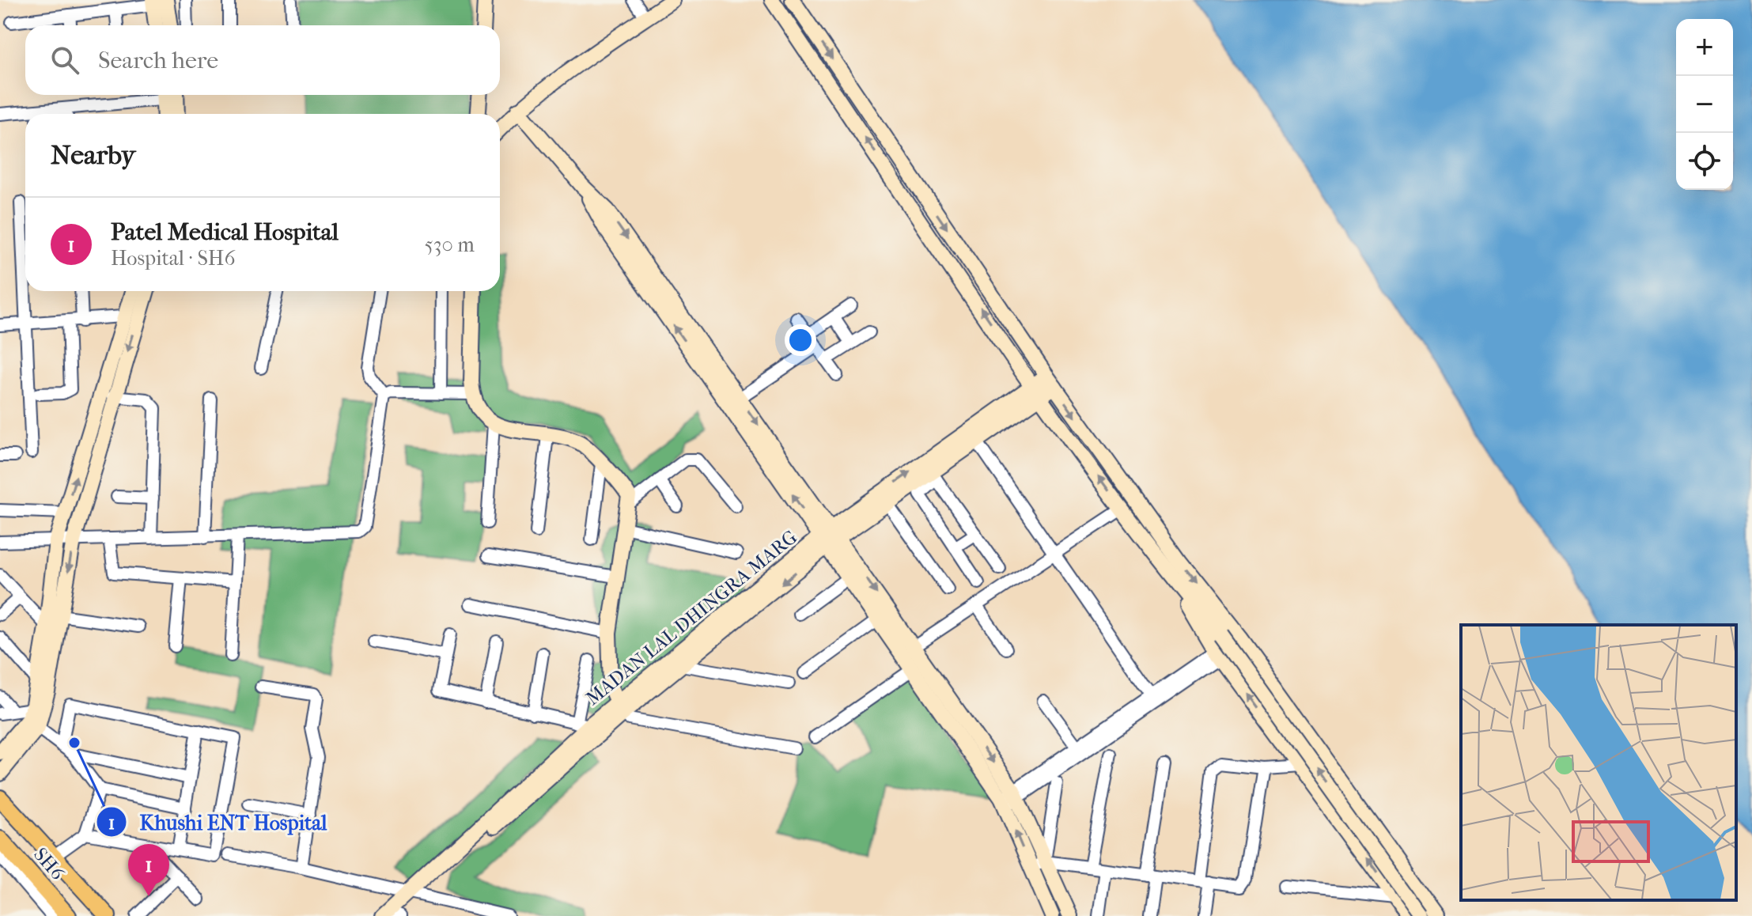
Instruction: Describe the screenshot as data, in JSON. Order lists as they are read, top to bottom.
{
  "streets": {
    "main road": ["SH6"],
    "street": ["MADAN LAL DHINGRA MARG"]
  },
  "places": ["Khushi ENT Hospital"],
  "page": {
    "map_buttons": ["+", "−"],
    "search": "Search here",
    "heading": "Nearby",
    "list": [
      {
        "mark": "1",
        "name": "Patel Medical Hospital",
        "note": "Hospital · SH6",
        "value": "530 m"
      }
    ],
    "pins": "1"
  }
}
